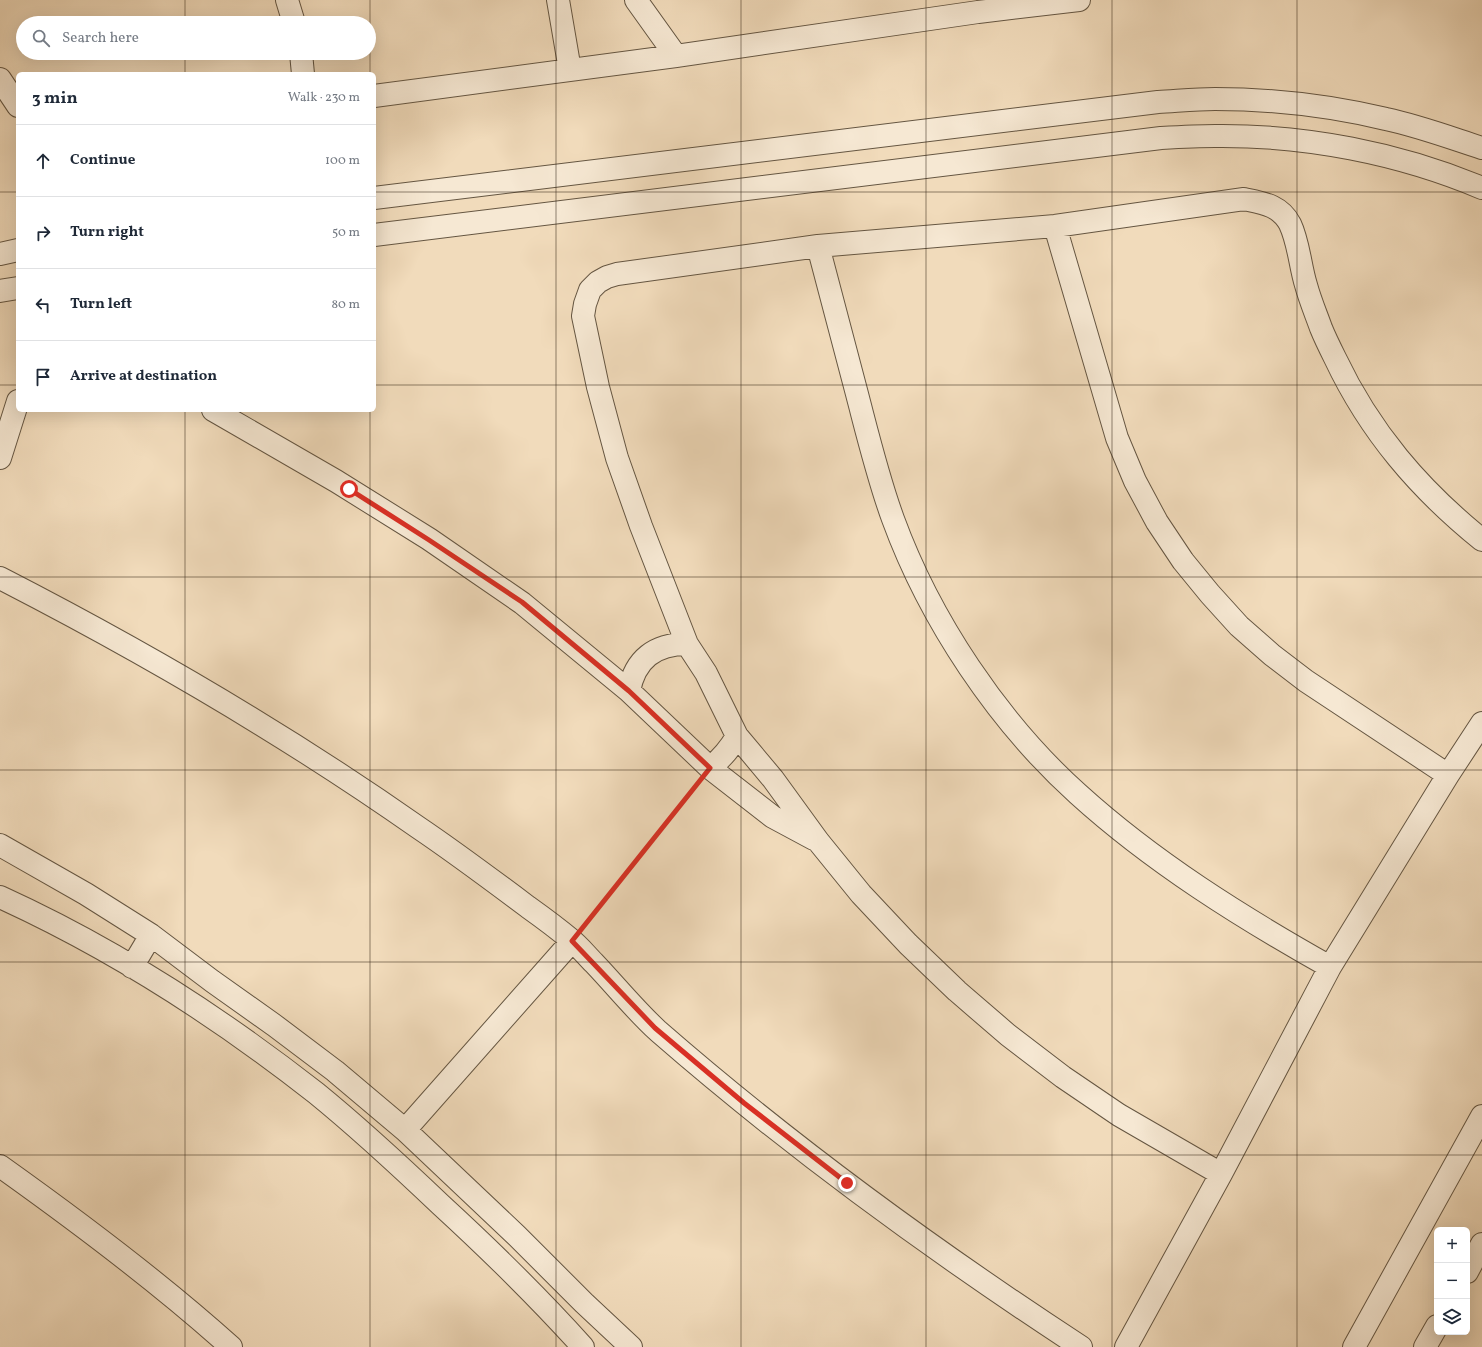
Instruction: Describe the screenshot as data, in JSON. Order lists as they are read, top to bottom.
{
  "page": {
    "search": "Search here",
    "heading": ["3 min", "Walk · 230 m"],
    "list": [
      ["Continue", "100 m"],
      ["Turn right", "50 m"],
      ["Turn left", "80 m"],
      "Arrive at destination"
    ],
    "map_buttons": ["+", "−"]
  }
}
